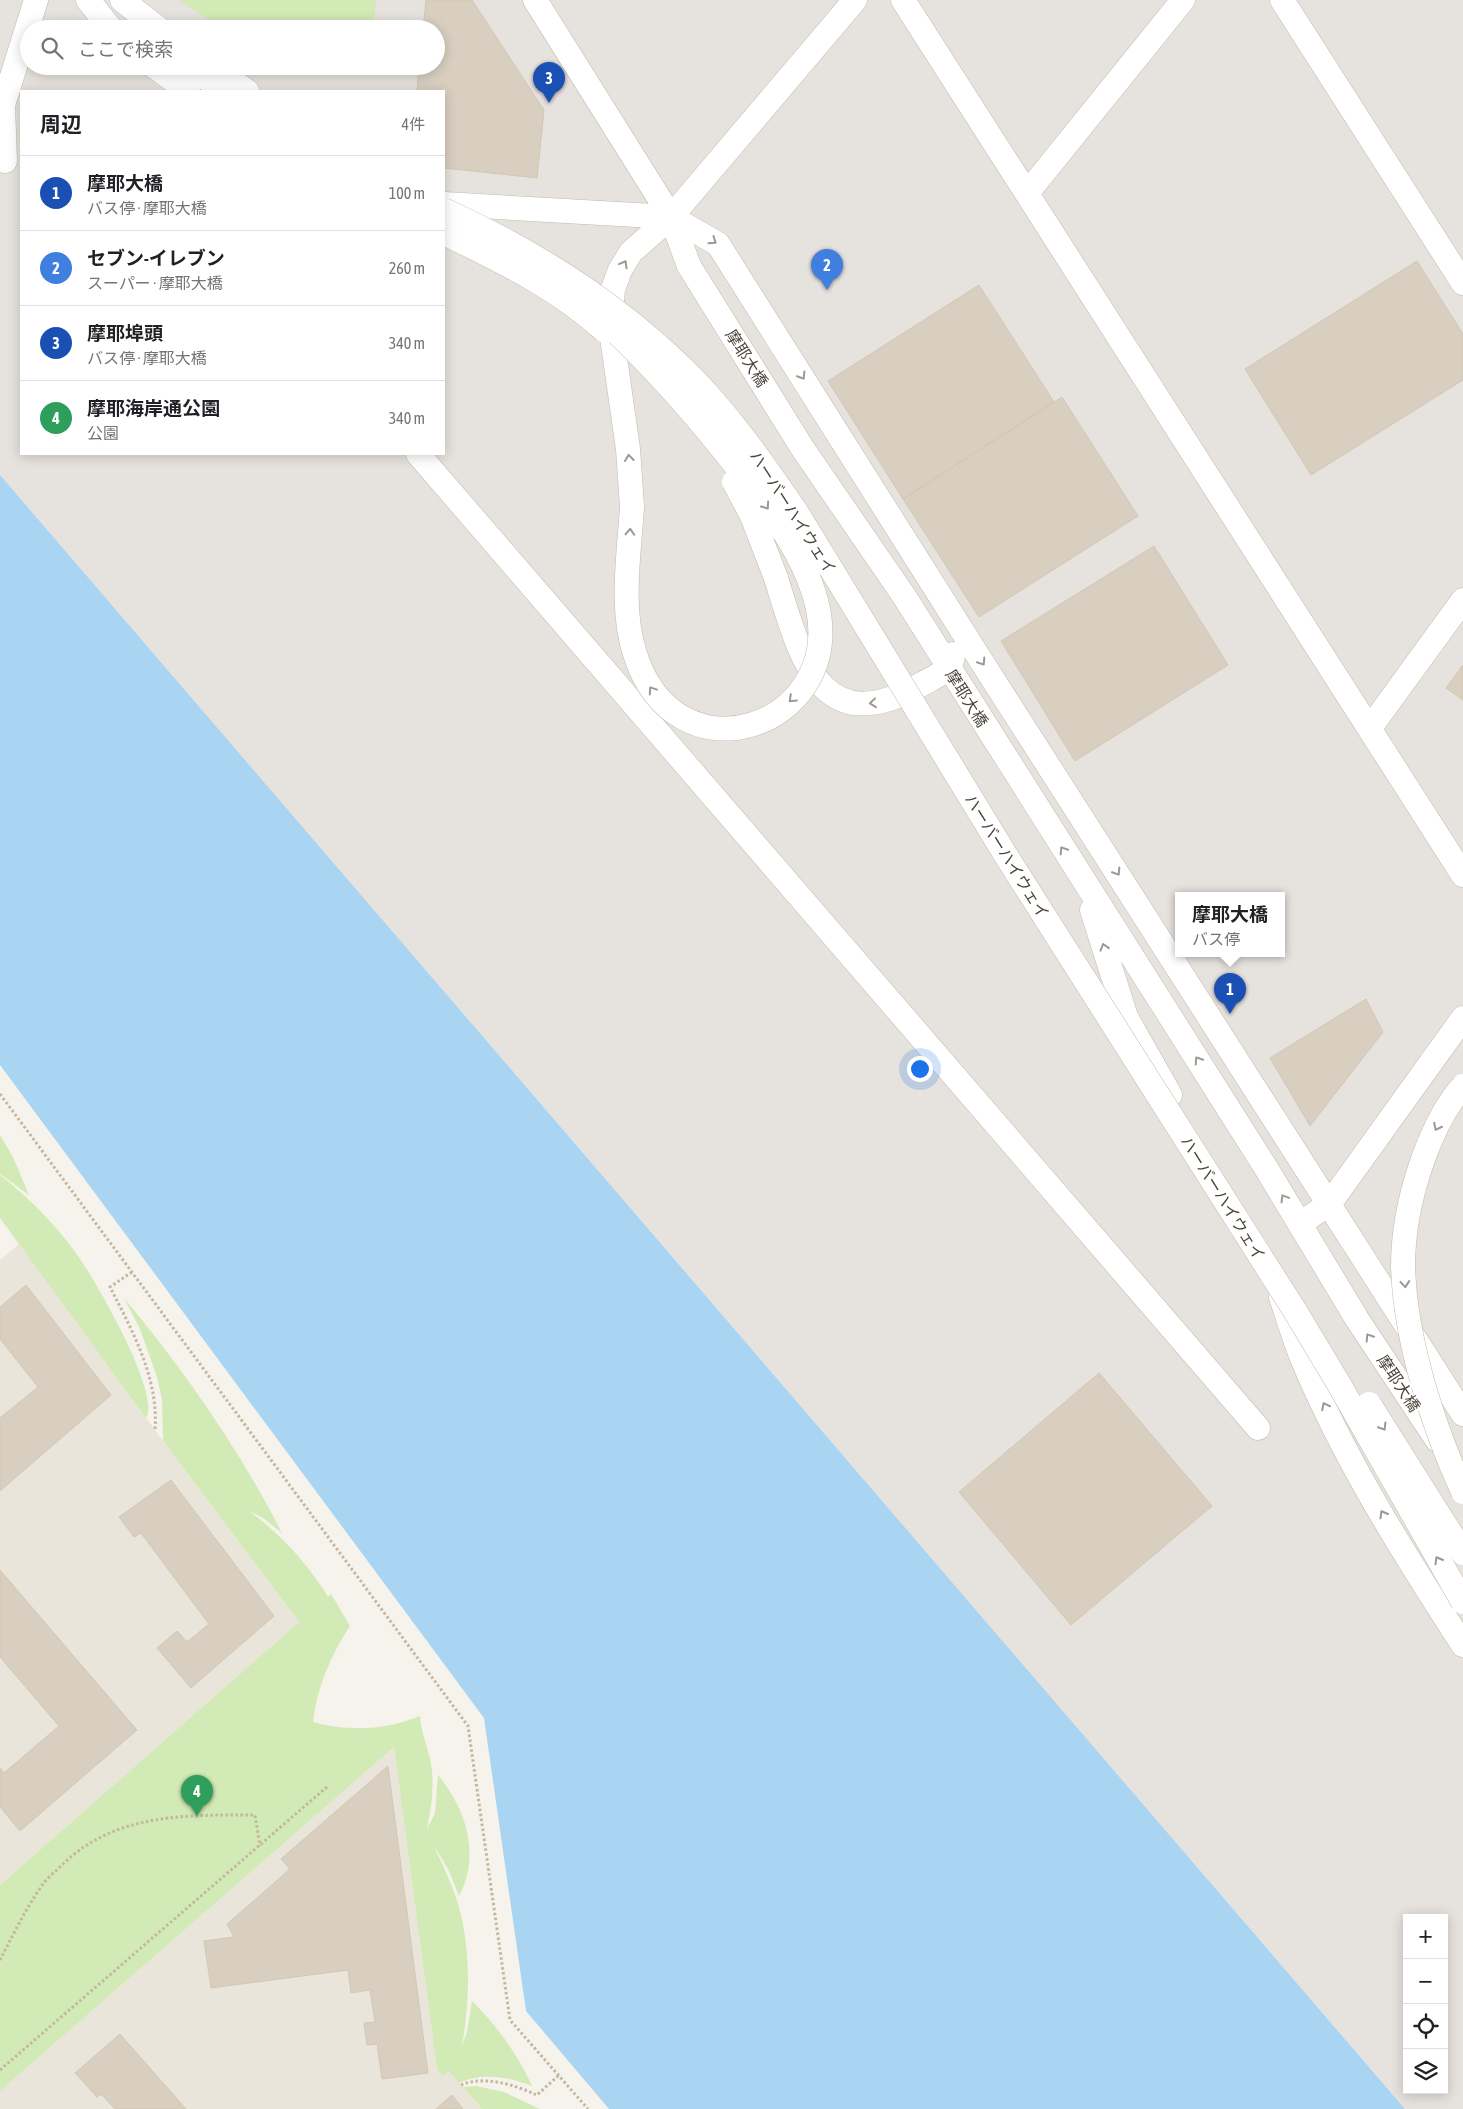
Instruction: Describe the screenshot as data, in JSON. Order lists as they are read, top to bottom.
{
  "streets": {
    "street": ["摩耶大橋", "ハーバーハイウェイ"]
  },
  "page": {
    "search": "ここで検索",
    "pins": [
      "3",
      "2",
      "1",
      "4"
    ],
    "heading": ["周辺", "4件"],
    "list": [
      {
        "mark": "1",
        "name": "摩耶大橋",
        "note": "バス停 · 摩耶大橋",
        "value": "100 m"
      },
      {
        "mark": "2",
        "name": "セブン-イレブン",
        "note": "スーパー · 摩耶大橋",
        "value": "260 m"
      },
      {
        "mark": "3",
        "name": "摩耶埠頭",
        "note": "バス停 · 摩耶大橋",
        "value": "340 m"
      },
      {
        "mark": "4",
        "name": "摩耶海岸通公園",
        "note": "公園",
        "value": "340 m"
      }
    ],
    "popup": ["摩耶大橋", "バス停"],
    "map_buttons": ["+", "−"]
  }
}
